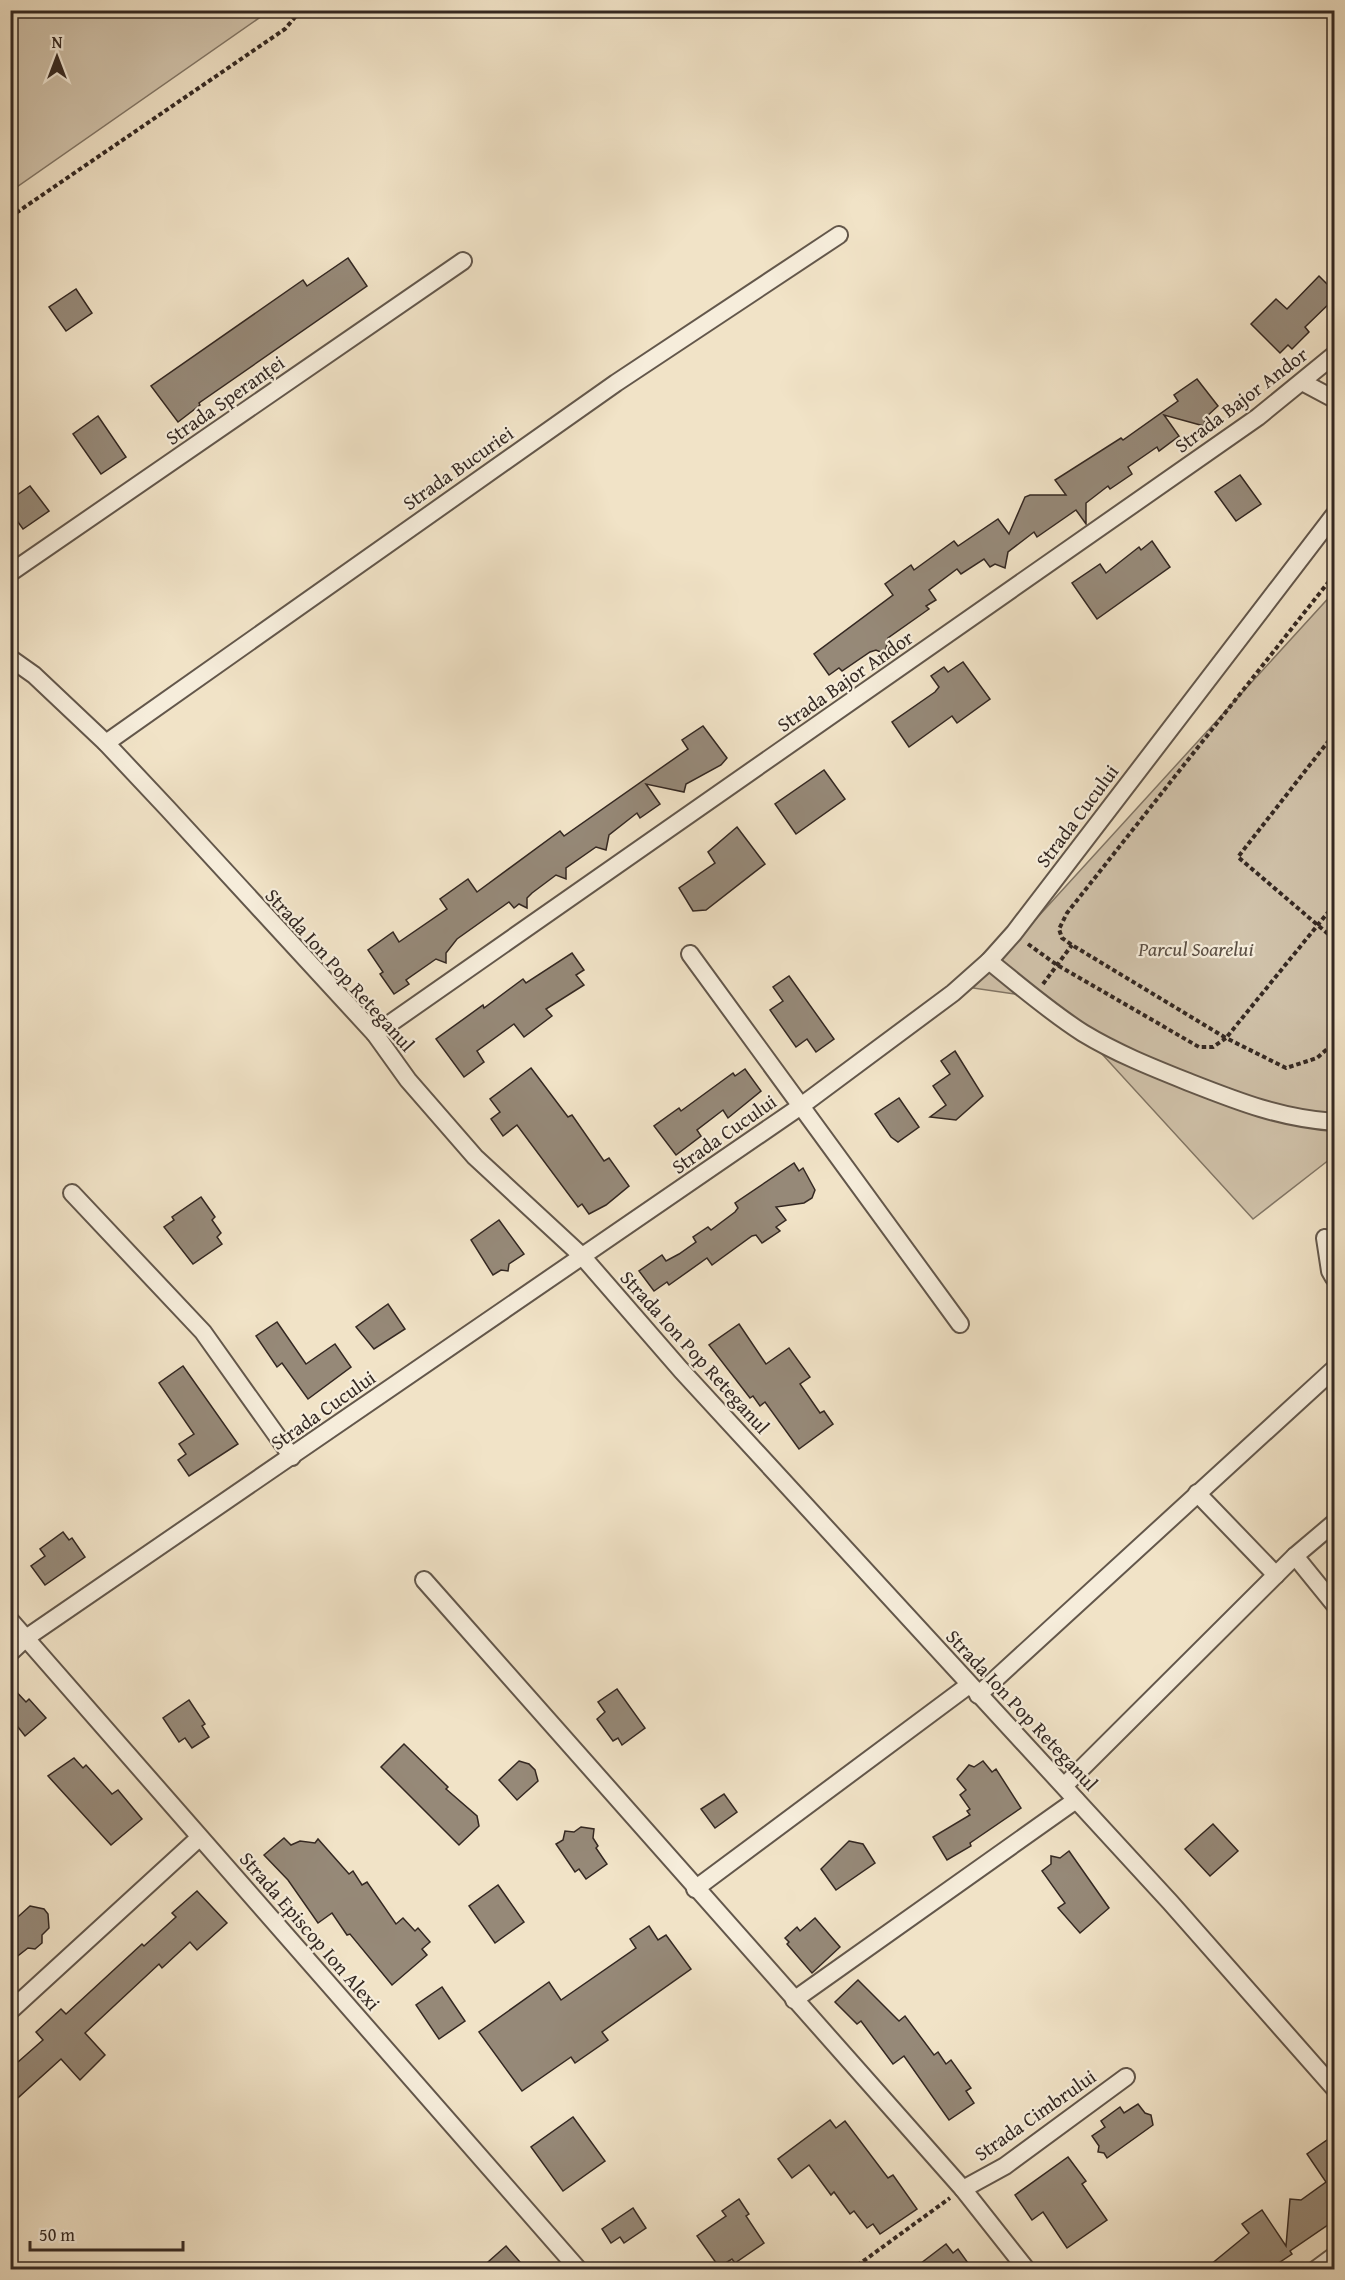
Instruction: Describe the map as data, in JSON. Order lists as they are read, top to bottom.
{
  "streets": {
    "street": [
      "Strada Speranței",
      "Strada Bajor Andor",
      "Strada Bucuriei",
      "Strada Cucului",
      "Strada Ion Pop Reteganul",
      "Strada Episcop Ion Alexi",
      "Strada Cimbrului"
    ]
  },
  "crossings": [
    ["Strada Bajor Andor", "Strada Ion Pop Reteganul"],
    ["Strada Bucuriei", "Strada Ion Pop Reteganul"],
    ["Strada Cucului", "Strada Ion Pop Reteganul"],
    ["Strada Cucului", "Strada Episcop Ion Alexi"]
  ],
  "parks": ["Parcul Soarelui"],
  "scale_bar": "50 m",
  "north": "top"
}
